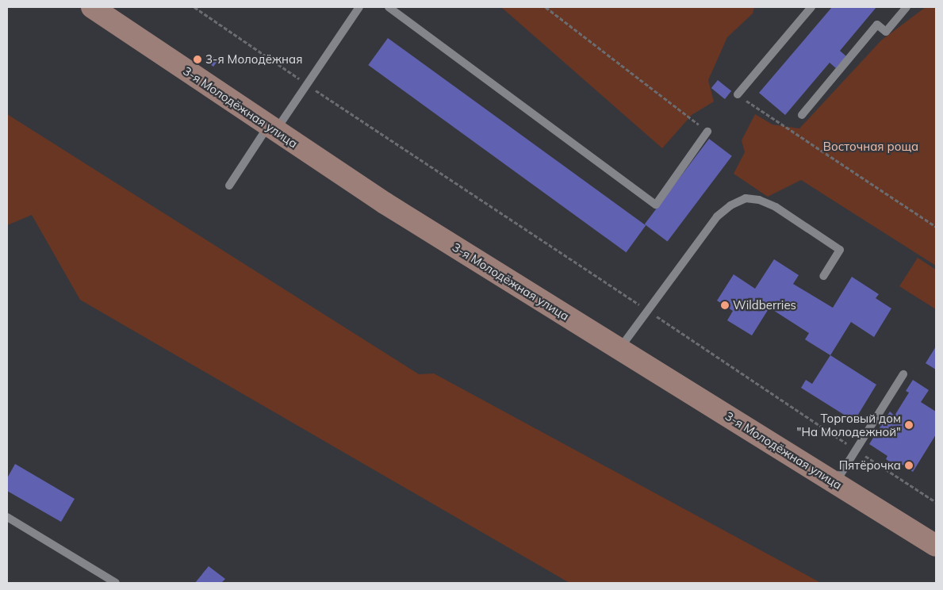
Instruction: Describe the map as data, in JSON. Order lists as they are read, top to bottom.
{
  "streets": {
    "main road": ["3-я Молодёжная улица"]
  },
  "parks": ["Восточная роща"],
  "places": [
    "3-я Молодёжная",
    "Wildberries",
    "Торговый дом \"На Молодежной\"",
    "Пятёрочка"
  ]
}
